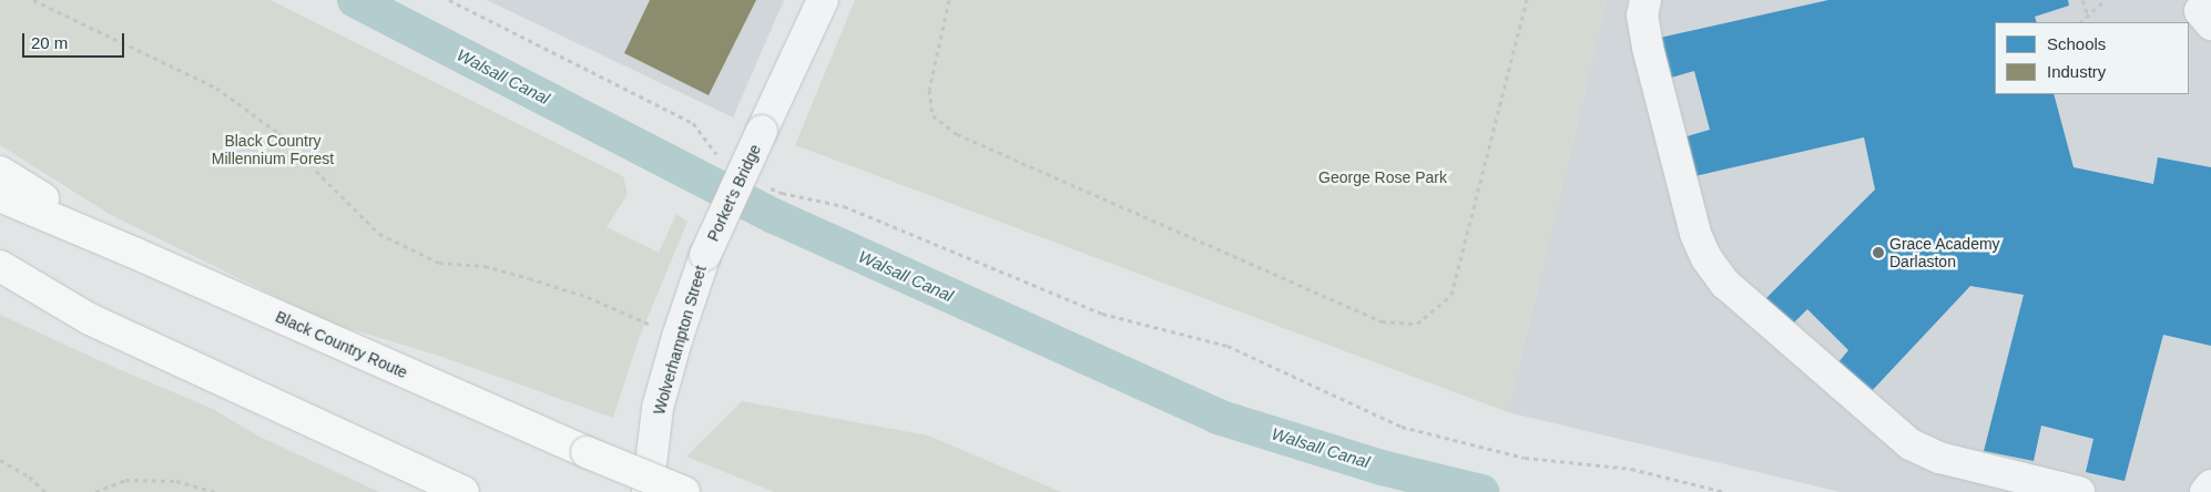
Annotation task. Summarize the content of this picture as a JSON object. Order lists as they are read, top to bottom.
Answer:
{
  "streets": {
    "highway": ["Black Country Route"],
    "street": ["Porket's Bridge", "Wolverhampton Street"]
  },
  "crossings": [
    ["Porket's Bridge", "Wolverhampton Street"]
  ],
  "water": ["Walsall Canal"],
  "parks": ["Black Country Millennium Forest", "George Rose Park"],
  "places": ["Grace Academy Darlaston"],
  "legend": ["Schools", "Industry"],
  "scale_bar": "20 m"
}
